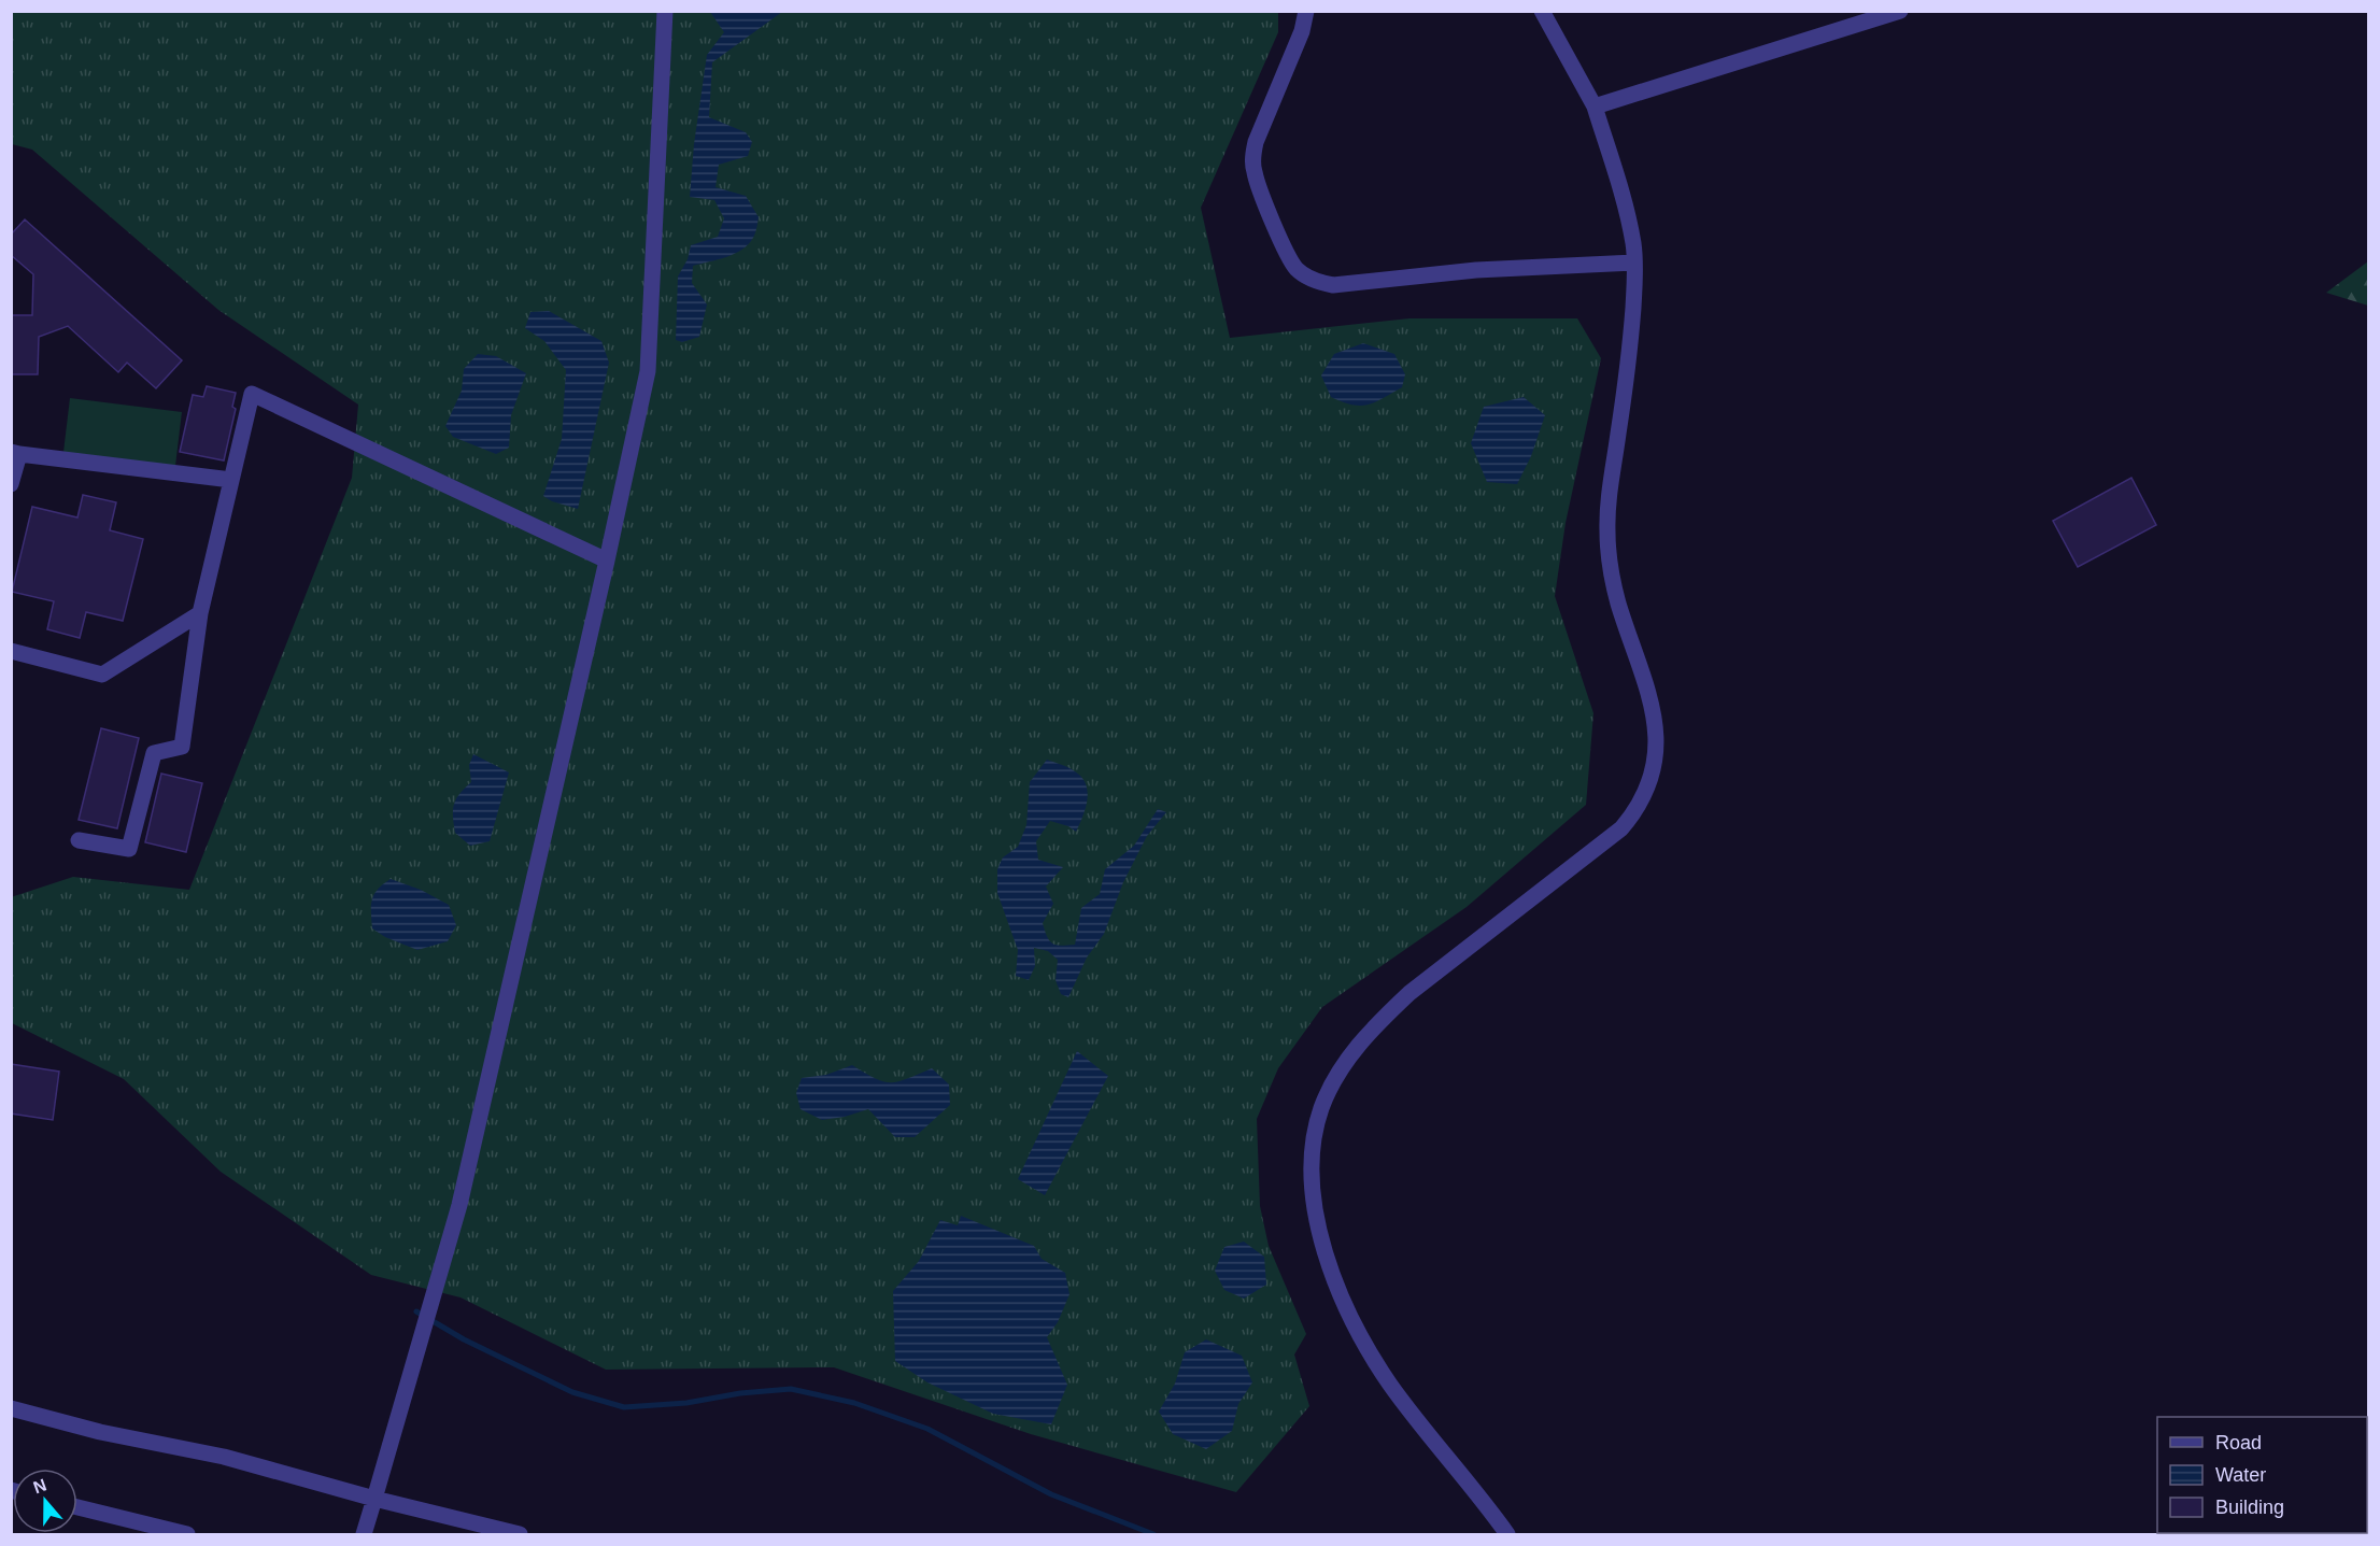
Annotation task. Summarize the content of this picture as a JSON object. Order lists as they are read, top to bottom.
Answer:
{
  "legend": ["Road", "Water", "Building"],
  "north": "top"
}
